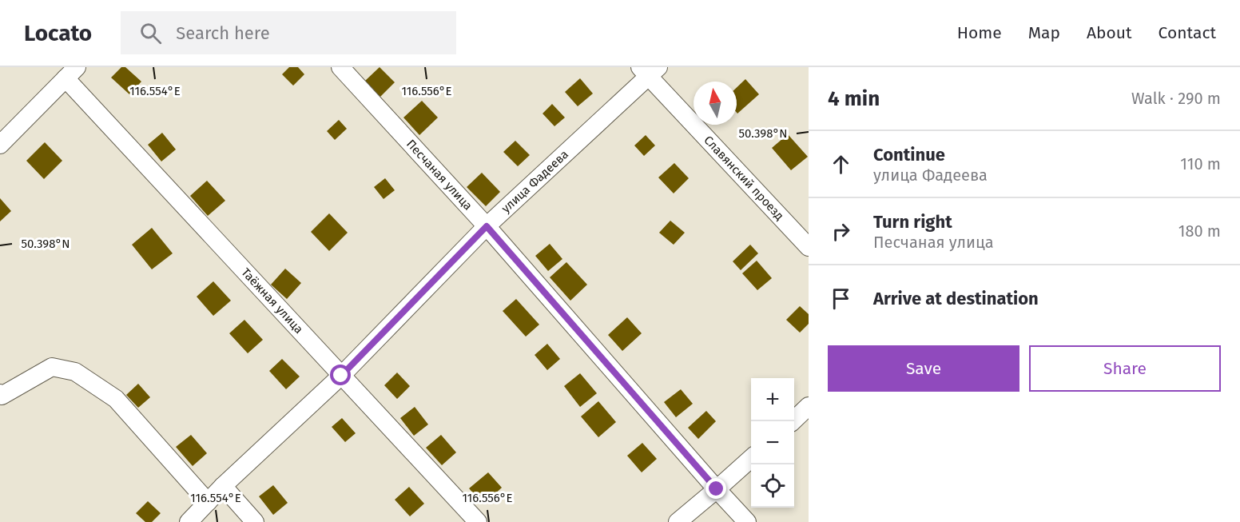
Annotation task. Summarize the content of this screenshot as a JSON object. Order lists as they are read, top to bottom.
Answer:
{
  "streets": {
    "street": [
      "Песчаная улица",
      "Славянский проезд",
      "улица Фадеева",
      "Таёжная улица"
    ]
  },
  "crossings": [
    ["Песчаная улица", "улица Фадеева"],
    ["Славянский проезд", "улица Фадеева"],
    ["улица Фадеева", "Таёжная улица"]
  ],
  "north": "top",
  "page": {
    "header": "Locato",
    "search": "Search here",
    "nav": [
      "Home",
      "Map",
      "About",
      "Contact"
    ],
    "heading": ["4 min", "Walk · 290 m"],
    "list": [
      ["Continue", "улица Фадеева", "110 m"],
      ["Turn right", "Песчаная улица", "180 m"],
      "Arrive at destination"
    ],
    "buttons": ["Save", "Share"],
    "map_buttons": ["+", "−"]
  },
  "coordinates": ["116.554°E", "116.556°E", "50.398°N"]
}
